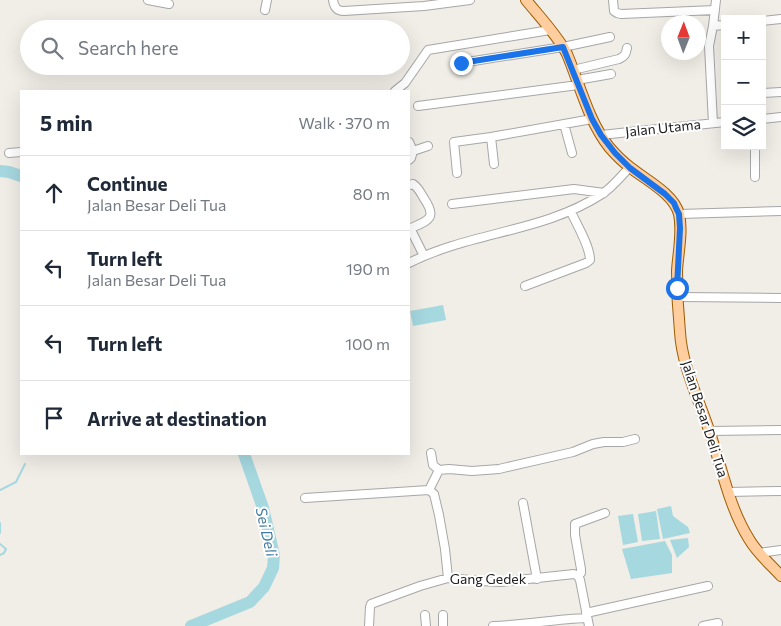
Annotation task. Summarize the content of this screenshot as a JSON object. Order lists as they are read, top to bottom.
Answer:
{
  "streets": {
    "main road": ["Jalan Besar Deli Tua"],
    "street": ["Jalan Utama", "Gang Gedek"]
  },
  "water": ["Sei Deli"],
  "north": "top",
  "page": {
    "map_buttons": ["+", "−"],
    "search": "Search here",
    "heading": ["5 min", "Walk · 370 m"],
    "list": [
      ["Continue", "Jalan Besar Deli Tua", "80 m"],
      ["Turn left", "Jalan Besar Deli Tua", "190 m"],
      ["Turn left", "100 m"],
      "Arrive at destination"
    ]
  }
}
